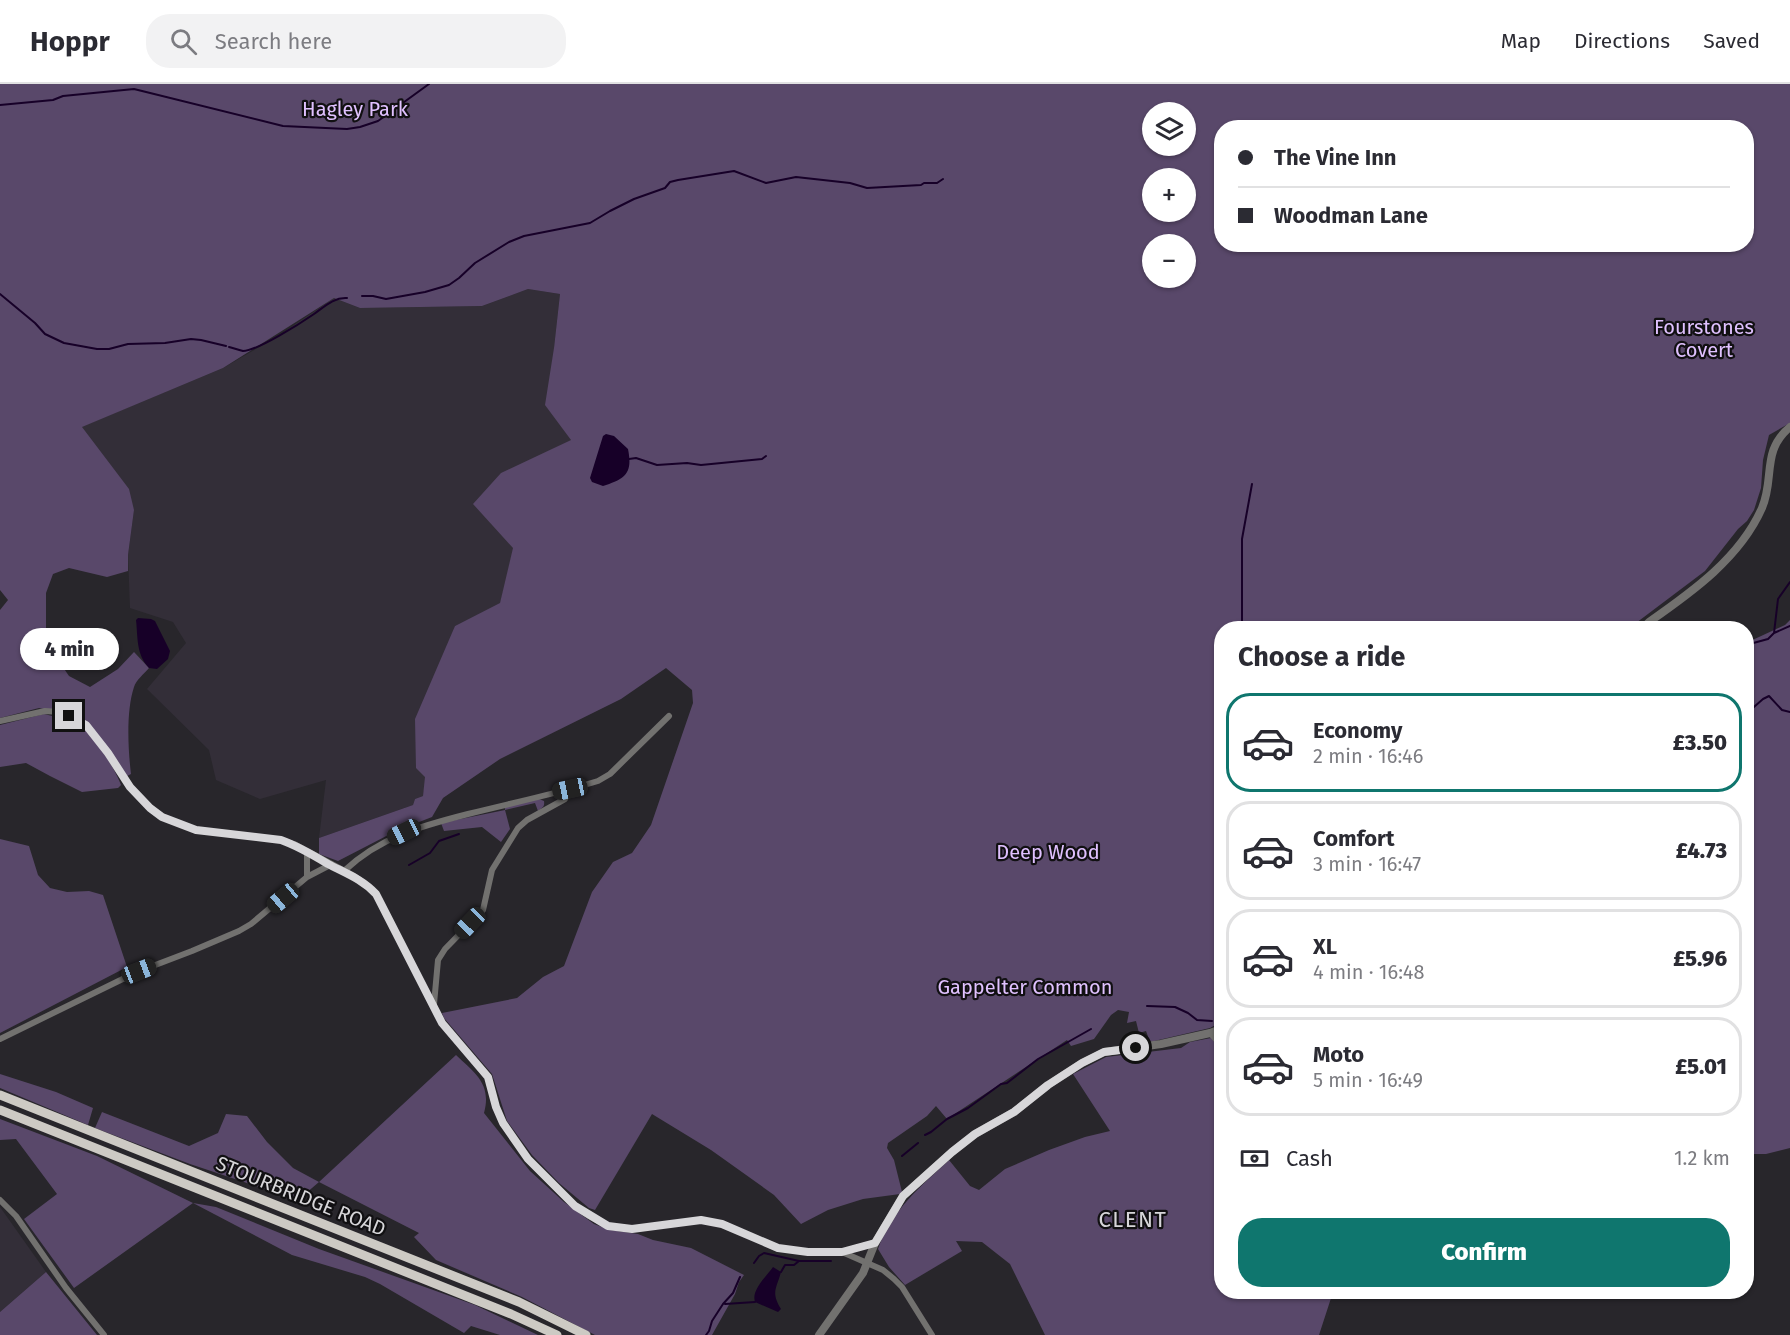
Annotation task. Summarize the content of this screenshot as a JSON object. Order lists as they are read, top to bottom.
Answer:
{
  "streets": {
    "highway": ["STOURBRIDGE ROAD"]
  },
  "districts": ["CLENT"],
  "parks": [
    "Hagley Park",
    "Fourstones Covert",
    "Deep Wood",
    "Gappelter Common"
  ],
  "page": {
    "header": "Hoppr",
    "search": "Search here",
    "nav": ["Map", "Directions", "Saved"],
    "map_buttons": ["+", "−"],
    "banner": ["The Vine Inn", "Woodman Lane"],
    "heading": "Choose a ride",
    "bubble": "4 min",
    "list": [
      {
        "name": "Economy",
        "note": "2 min · 16:46",
        "value": "£3.50"
      },
      {
        "name": "Comfort",
        "note": "3 min · 16:47",
        "value": "£4.73"
      },
      {
        "name": "XL",
        "note": "4 min · 16:48",
        "value": "£5.96"
      },
      {
        "name": "Moto",
        "note": "5 min · 16:49",
        "value": "£5.01"
      }
    ],
    "pay": ["Cash", "1.2 km"],
    "buttons": "Confirm"
  }
}
